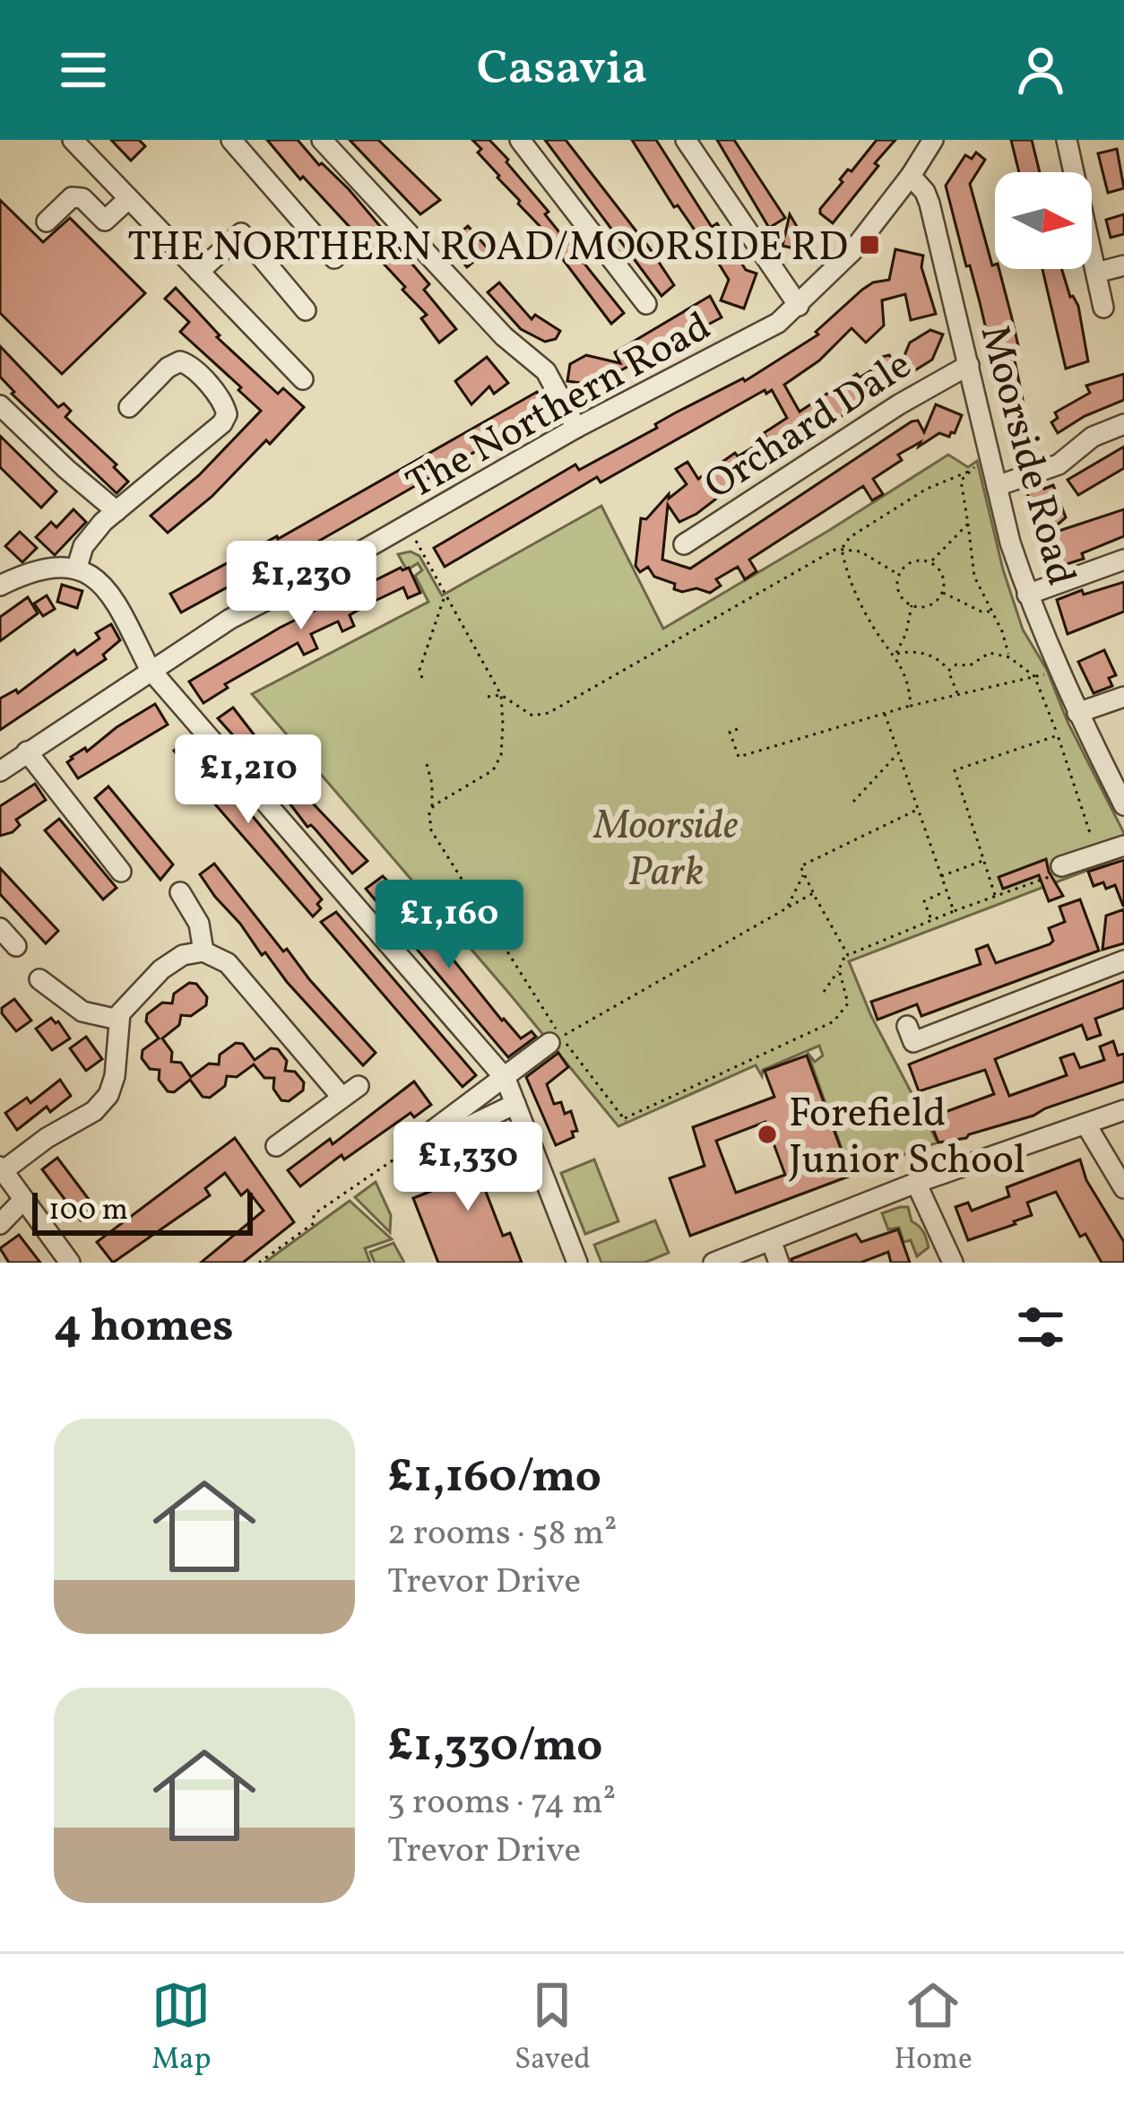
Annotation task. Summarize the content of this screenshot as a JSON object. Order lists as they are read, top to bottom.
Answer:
{
  "streets": {
    "street": ["The Northern Road", "Orchard Dale", "Moorside Road"]
  },
  "crossings": [
    ["The Northern Road", "Moorside Road"],
    ["Orchard Dale", "Moorside Road"]
  ],
  "parks": ["Moorside Park"],
  "places": {
    "transit": ["THE NORTHERN ROAD/MOORSIDE RD"],
    "other": ["Forefield Junior School"]
  },
  "scale_bar": "100 m",
  "north": "right",
  "page": {
    "header": "Casavia",
    "price": [
      "£1,230",
      "£1,210",
      "£1,160",
      "£1,330"
    ],
    "scale": "100 m",
    "heading": "4 homes",
    "list": [
      {
        "name": "£1,160/mo",
        "note": "2 rooms · 58 m² · Trevor Drive"
      },
      {
        "name": "£1,330/mo",
        "note": "3 rooms · 74 m² · Trevor Drive"
      }
    ],
    "tabs": ["Map", "Saved", "Home"]
  }
}
